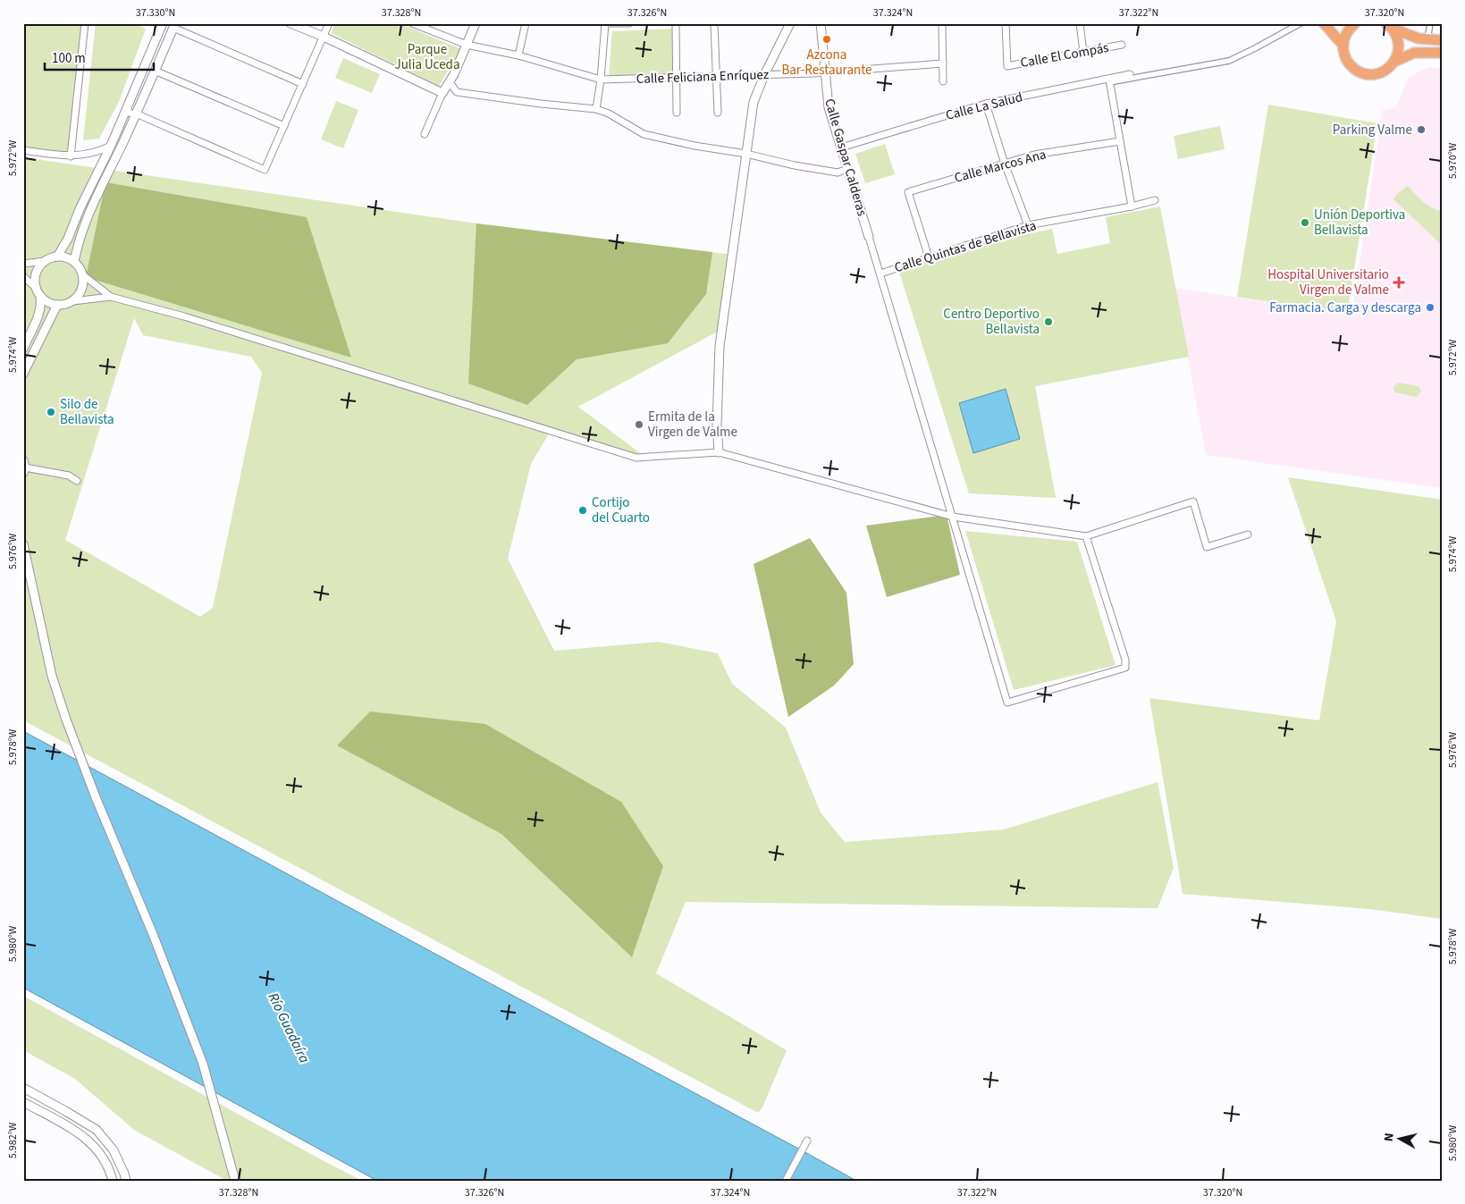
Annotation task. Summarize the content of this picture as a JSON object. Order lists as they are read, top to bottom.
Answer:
{
  "streets": {
    "street": [
      "Calle El Compás",
      "Calle Feliciana Enríquez",
      "Calle La Salud",
      "Calle Gaspar Calderas",
      "Calle Marcos Ana",
      "Calle Quintas de Bellavista"
    ]
  },
  "crossings": [
    ["Calle Feliciana Enríquez", "Calle Gaspar Calderas"],
    ["Calle La Salud", "Calle Gaspar Calderas"],
    ["Calle Marcos Ana", "Calle Quintas de Bellavista"]
  ],
  "water": ["Río Guadaíra"],
  "parks": ["Parque Julia Uceda"],
  "places": {
    "other": [
      "Azcona Bar-Restaurante",
      "Parking Valme",
      "Unión Deportiva Bellavista",
      "Farmacia. Carga y descarga",
      "Centro Deportivo Bellavista",
      "Silo de Bellavista",
      "Ermita de la Virgen de Valme",
      "Cortijo del Cuarto"
    ],
    "health": ["Hospital Universitario Virgen de Valme"]
  },
  "scale_bar": "100 m",
  "north": "left",
  "coordinates": [
    "37.330°N",
    "37.328°N",
    "37.326°N",
    "37.324°N",
    "37.322°N",
    "37.320°N",
    "5.972°W",
    "5.970°W",
    "5.974°W",
    "5.976°W",
    "5.978°W",
    "5.980°W",
    "5.982°W"
  ]
}
